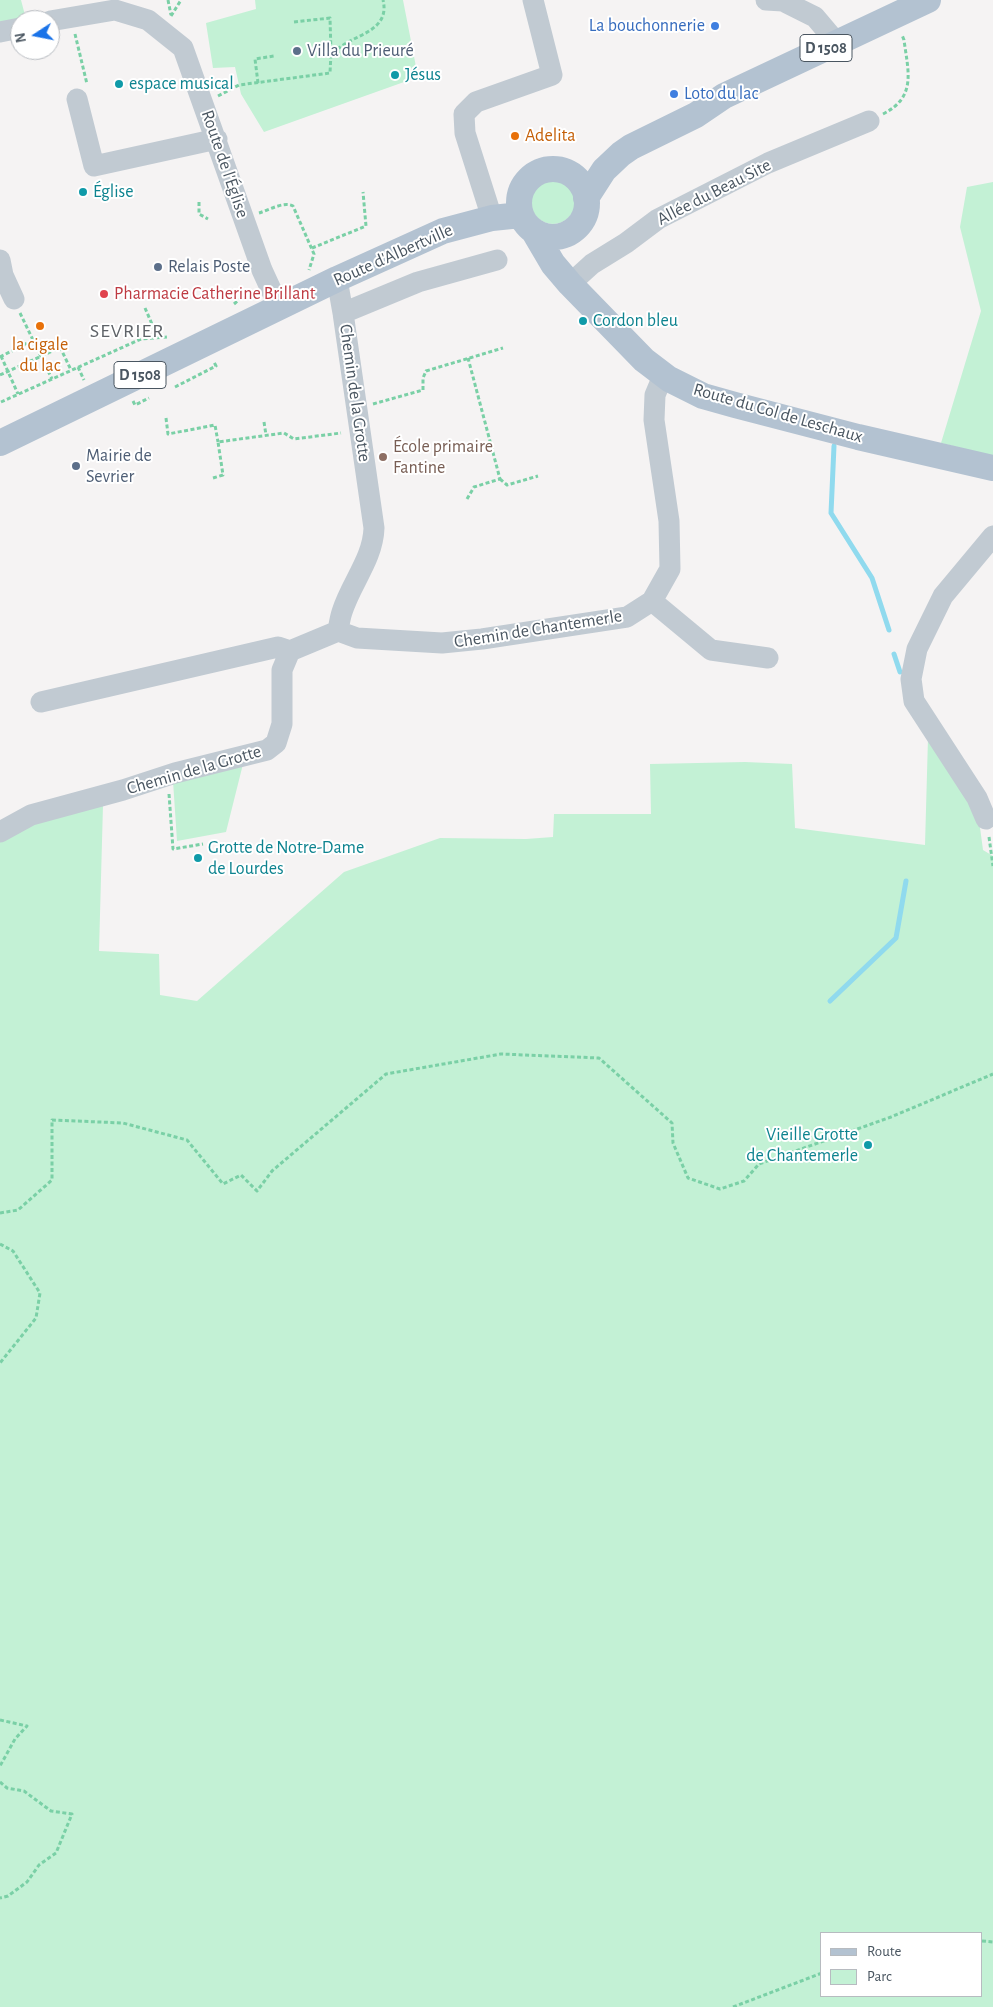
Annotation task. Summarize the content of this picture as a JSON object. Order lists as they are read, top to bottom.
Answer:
{
  "streets": {
    "main road": ["D 1508", "Route d'Albertville", "Route du Col de Leschaux"],
    "street": [
      "Route de l'Église",
      "Allée du Beau Site",
      "Chemin de la Grotte",
      "Chemin de Chantemerle"
    ]
  },
  "crossings": [
    ["D 1508", "Route d'Albertville"],
    ["D 1508", "Route du Col de Leschaux"],
    ["Route de l'Église", "Route d'Albertville"],
    ["Allée du Beau Site", "Route du Col de Leschaux"],
    ["Route d'Albertville", "Chemin de la Grotte"],
    ["Route d'Albertville", "Route du Col de Leschaux"],
    ["Chemin de la Grotte", "Chemin de Chantemerle"],
    ["Route du Col de Leschaux", "Chemin de Chantemerle"]
  ],
  "districts": ["SEVRIER"],
  "places": [
    "La bouchonnerie",
    "Villa du Prieuré",
    "Jésus",
    "espace musical",
    "Loto du lac",
    "Adelita",
    "Église",
    "Relais Poste",
    "Pharmacie Catherine Brillant",
    "Cordon bleu",
    "la cigale du lac",
    "École primaire Fantine",
    "Mairie de Sevrier",
    "Grotte de Notre-Dame de Lourdes",
    "Vieille Grotte de Chantemerle"
  ],
  "legend": ["Route", "Parc"],
  "north": "left"
}
